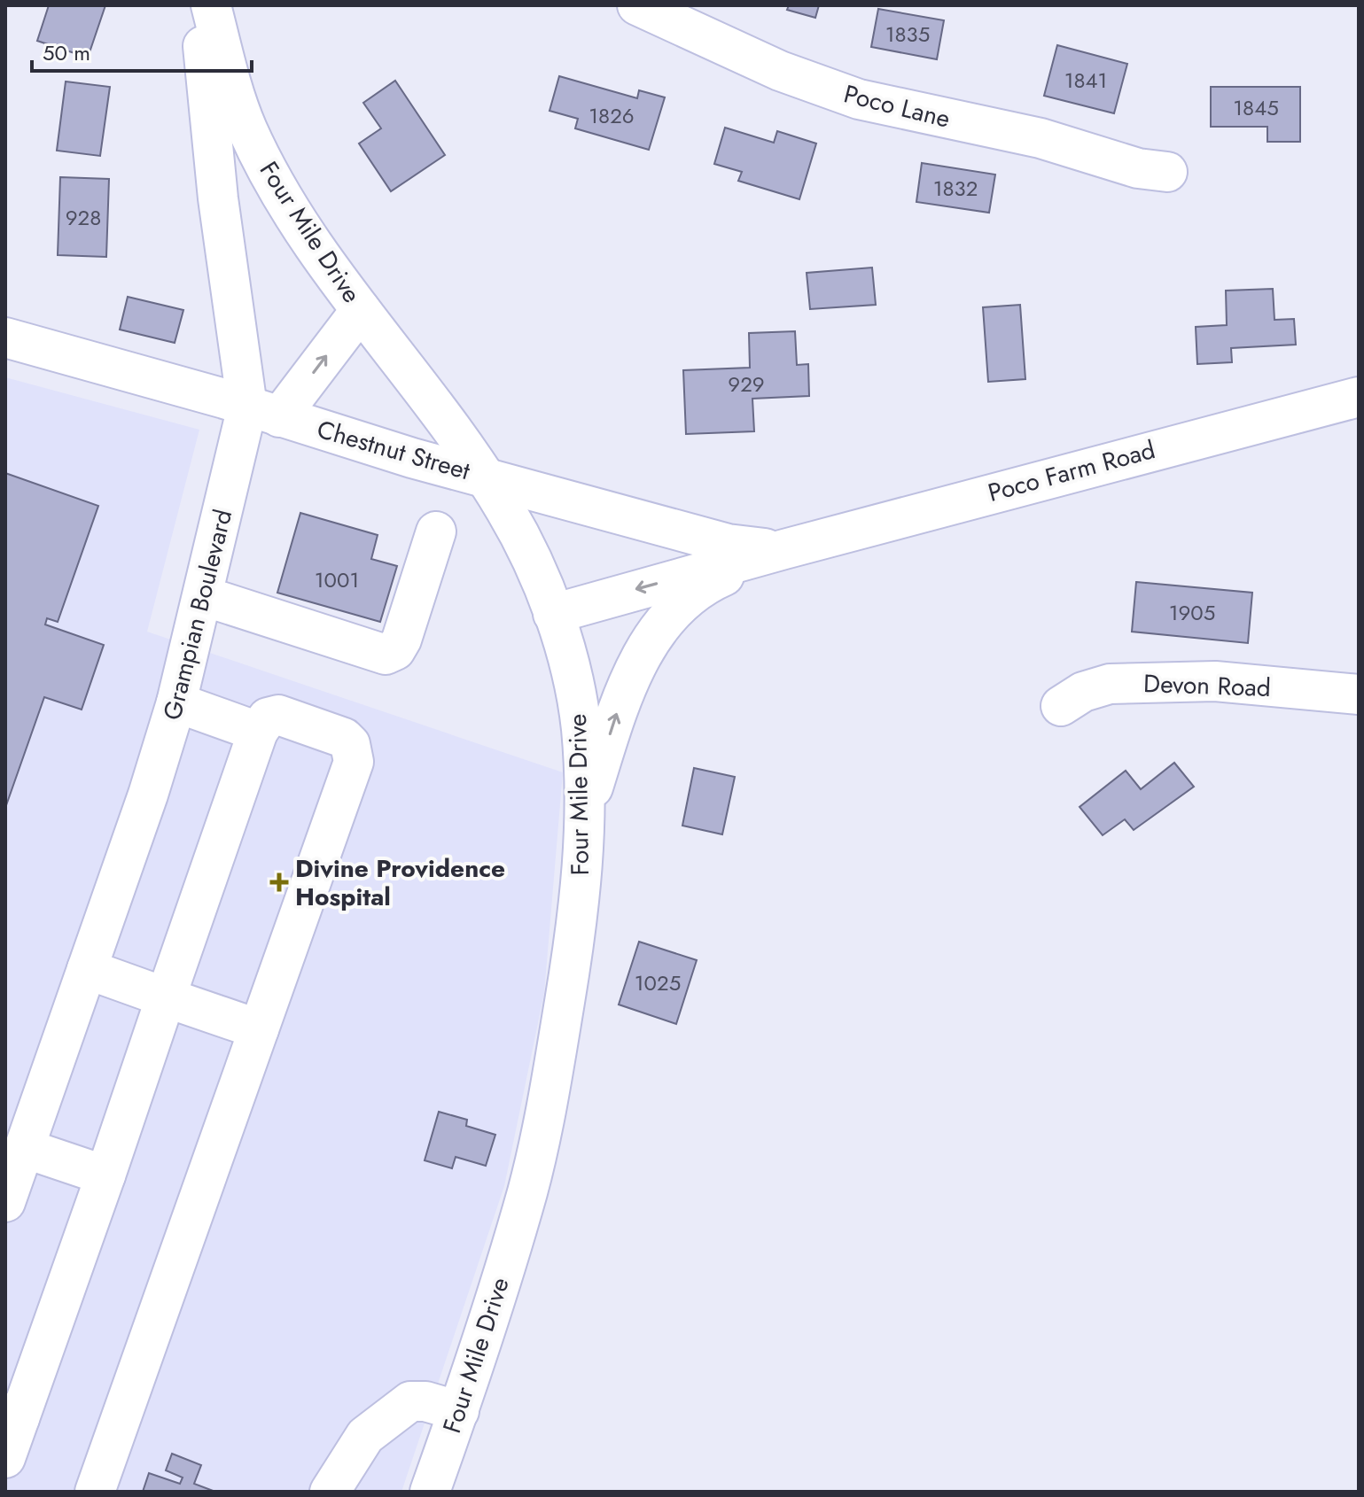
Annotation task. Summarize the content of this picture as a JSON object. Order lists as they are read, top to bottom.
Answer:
{
  "streets": {
    "street": [
      "Poco Lane",
      "Four Mile Drive",
      "Chestnut Street",
      "Poco Farm Road",
      "Grampian Boulevard",
      "Devon Road"
    ]
  },
  "crossings": [
    ["Four Mile Drive", "Chestnut Street"],
    ["Chestnut Street", "Poco Farm Road"],
    ["Chestnut Street", "Grampian Boulevard"]
  ],
  "places": {
    "health": ["Divine Providence Hospital"]
  },
  "house_numbers": [
    "1835",
    "1841",
    "1845",
    "1826",
    "1832",
    "928",
    "929",
    "1001",
    "1905",
    "1025"
  ],
  "scale_bar": "50 m"
}
